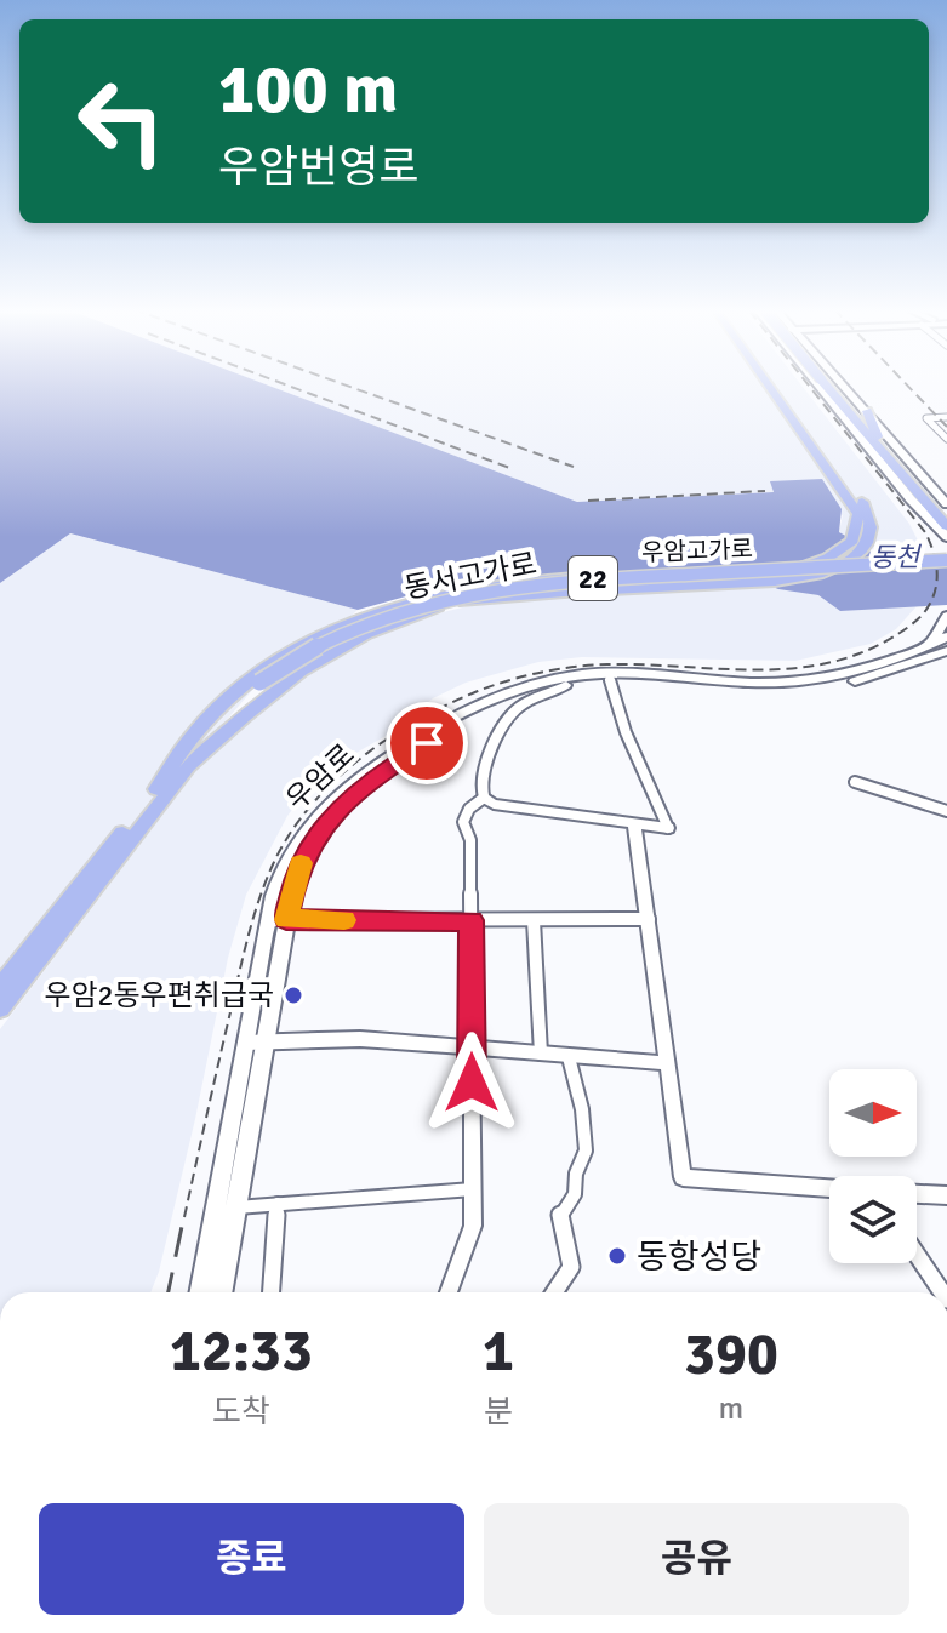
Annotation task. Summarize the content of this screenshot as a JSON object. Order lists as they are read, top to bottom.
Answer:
{
  "streets": {
    "highway": ["우암고가로", "동서고가로", "22"],
    "main road": ["우암로"]
  },
  "crossings": [
    ["우암고가로", "동서고가로"]
  ],
  "water": ["동천"],
  "places": ["우암2동우편취급국", "동항성당"],
  "north": "right",
  "page": {
    "turn": ["100 m", "우암번영로"],
    "eta": [
      "12:33",
      "도착",
      "1",
      "분",
      "390",
      "m"
    ],
    "buttons": ["종료", "공유"]
  }
}
